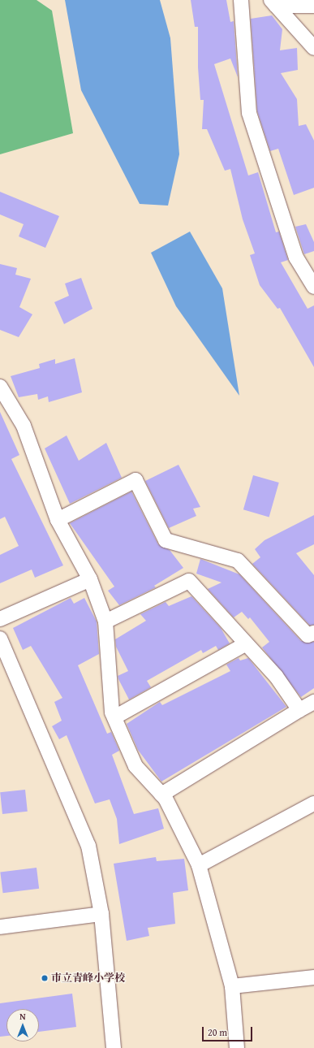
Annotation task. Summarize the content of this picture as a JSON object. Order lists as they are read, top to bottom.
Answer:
{
  "places": ["市立青峰小学校"],
  "scale_bar": "20 m",
  "north": "top"
}
